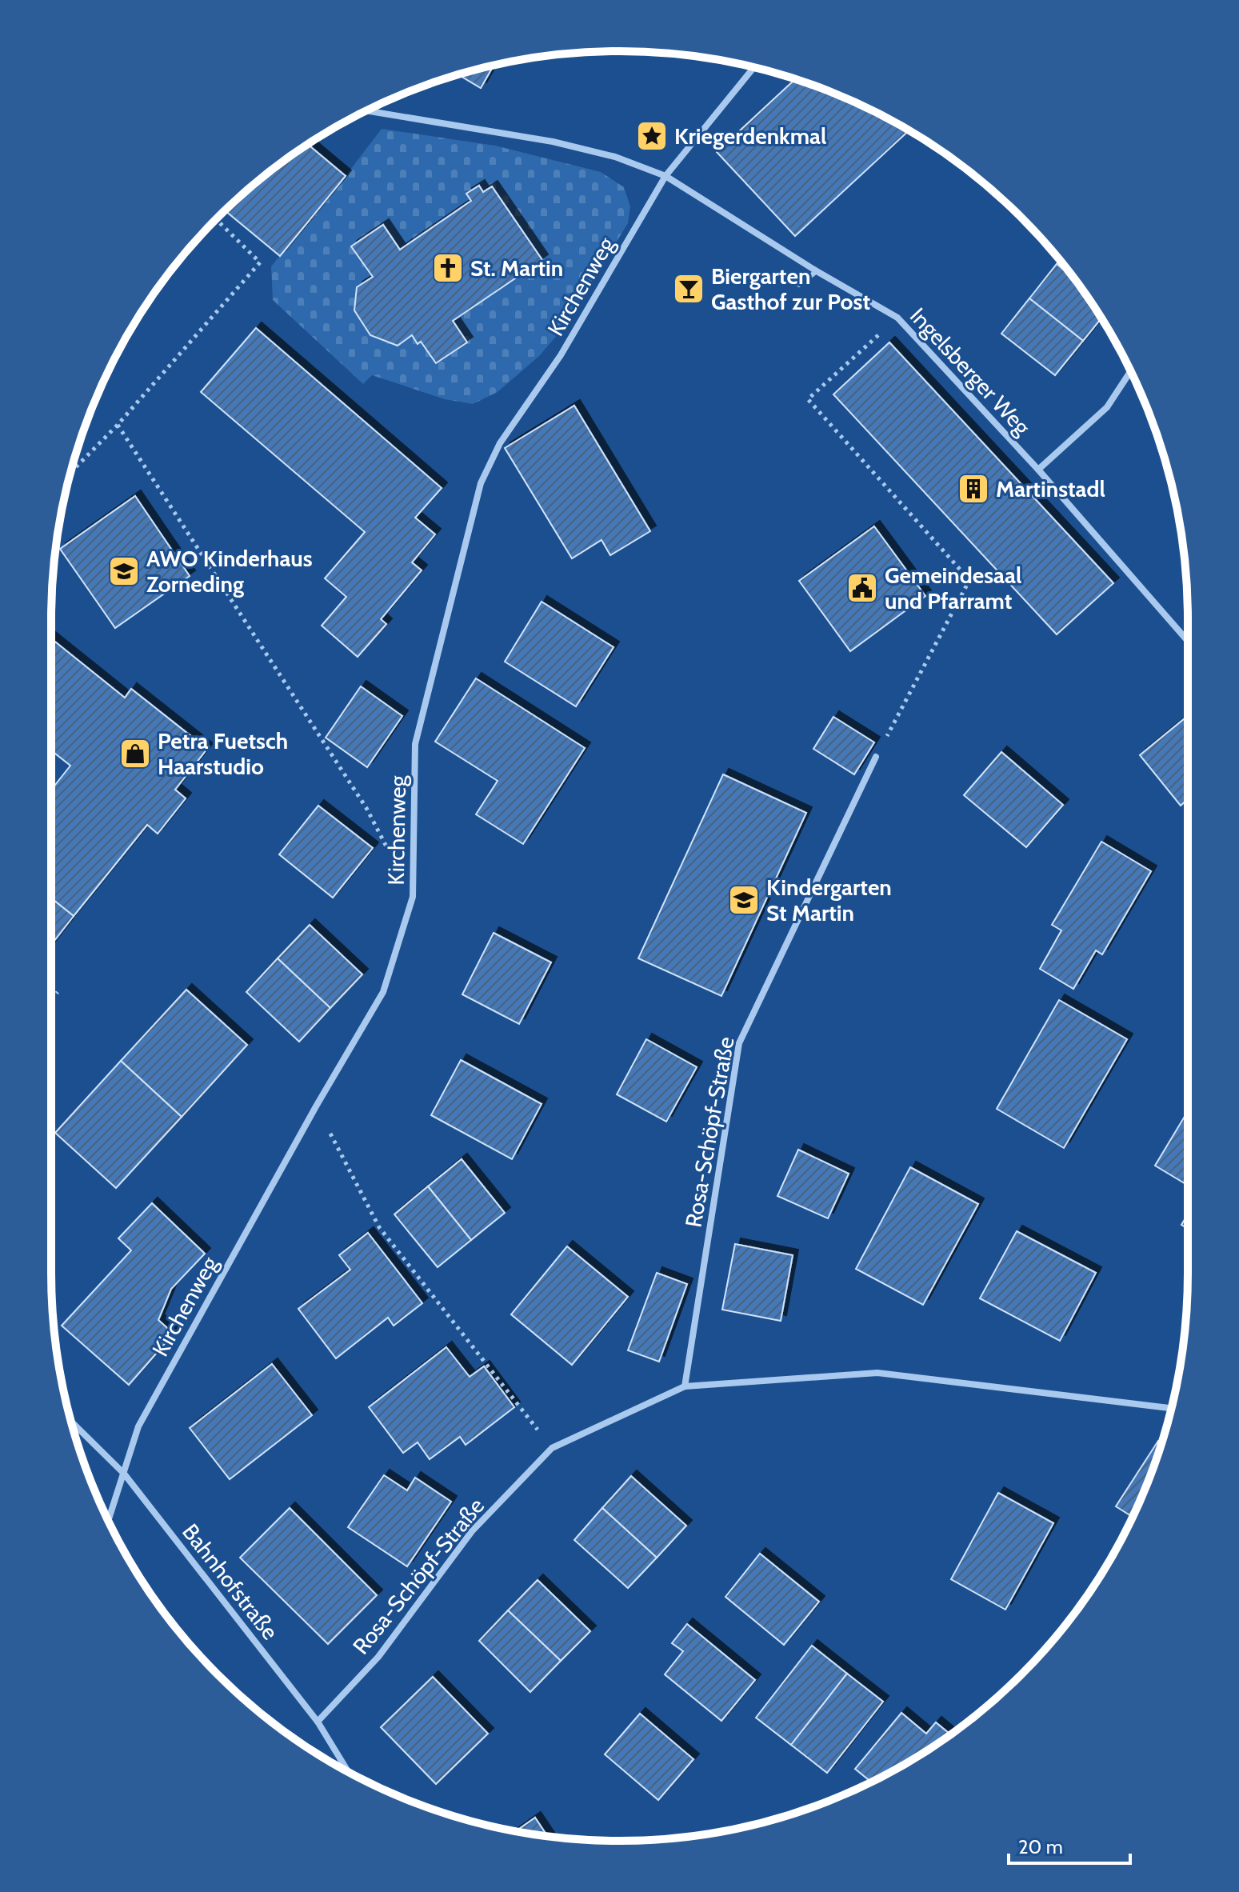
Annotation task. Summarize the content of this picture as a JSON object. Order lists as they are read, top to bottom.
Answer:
{
  "streets": {
    "street": [
      "Kirchenweg",
      "Ingelsberger Weg",
      "Rosa-Schöpf-Straße",
      "Bahnhofstraße"
    ]
  },
  "crossings": [
    ["Kirchenweg", "Ingelsberger Weg"],
    ["Kirchenweg", "Bahnhofstraße"],
    ["Rosa-Schöpf-Straße", "Bahnhofstraße"]
  ],
  "places": {
    "place": ["Kriegerdenkmal"],
    "church": ["St. Martin"],
    "bar": ["Biergarten Gasthof zur Post"],
    "building": ["Martinstadl"],
    "school or university": ["AWO Kinderhaus Zorneding", "Kindergarten St Martin"],
    "public building": ["Gemeindesaal und Pfarramt"],
    "shop": ["Petra Fuetsch Haarstudio"]
  },
  "scale_bar": "20 m"
}
